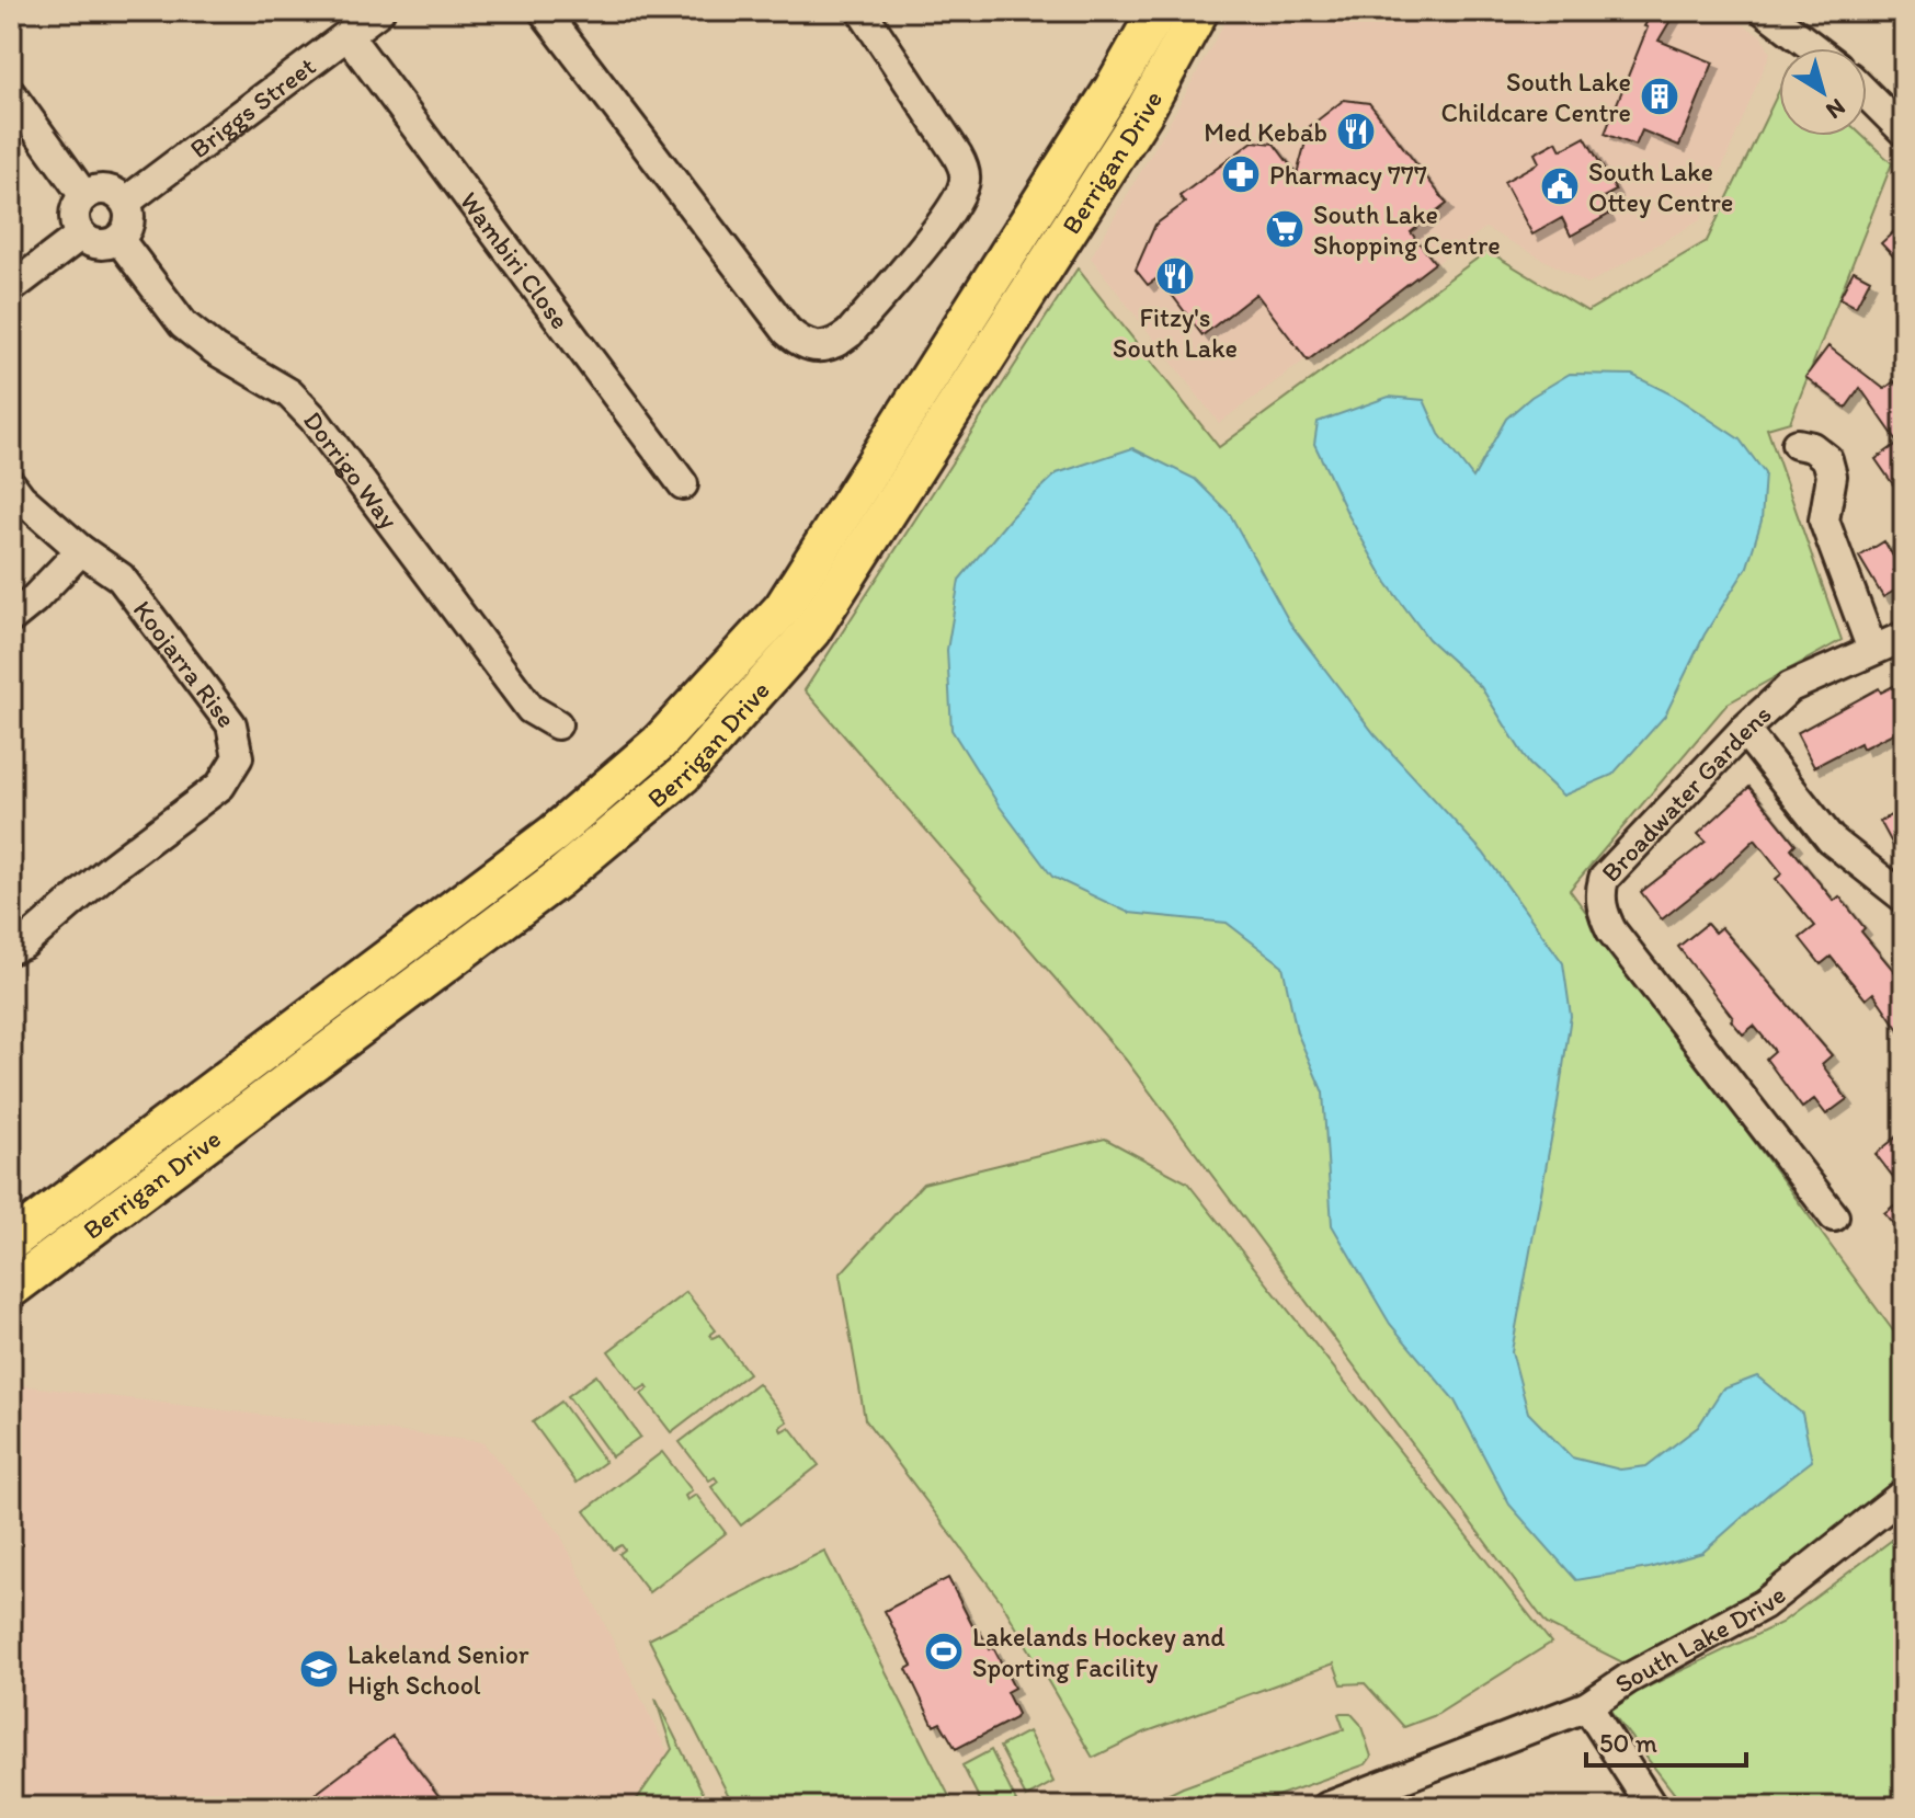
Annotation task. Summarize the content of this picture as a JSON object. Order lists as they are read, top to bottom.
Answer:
{
  "streets": {
    "main road": ["Berrigan Drive"],
    "street": [
      "Briggs Street",
      "Wambiri Close",
      "Dorrigo Way",
      "Koojarra Rise",
      "Broadwater Gardens",
      "South Lake Drive"
    ]
  },
  "crossings": [
    ["Briggs Street", "Wambiri Close"],
    ["Briggs Street", "Dorrigo Way"]
  ],
  "places": {
    "building": ["South Lake Childcare Centre"],
    "restaurant": ["Med Kebab", "Fitzy's South Lake"],
    "pharmacy": ["Pharmacy 777"],
    "public building": ["South Lake Ottey Centre"],
    "supermarket": ["South Lake Shopping Centre"],
    "sports": ["Lakelands Hockey and Sporting Facility"],
    "school or university": ["Lakeland Senior High School"]
  },
  "scale_bar": "50 m",
  "north": "bottom right"
}
